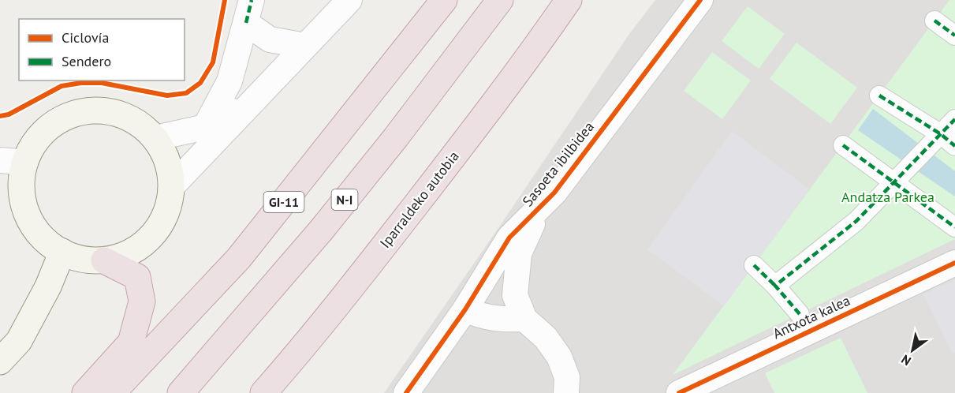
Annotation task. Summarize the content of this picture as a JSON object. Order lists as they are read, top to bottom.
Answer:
{
  "streets": {
    "highway": ["N-I", "Iparraldeko autobia", "GI-11"],
    "street": ["Sasoeta ibilbidea", "Antxota kalea"]
  },
  "parks": ["Andatza Parkea"],
  "legend": ["Ciclovía", "Sendero"],
  "north": "bottom left"
}
